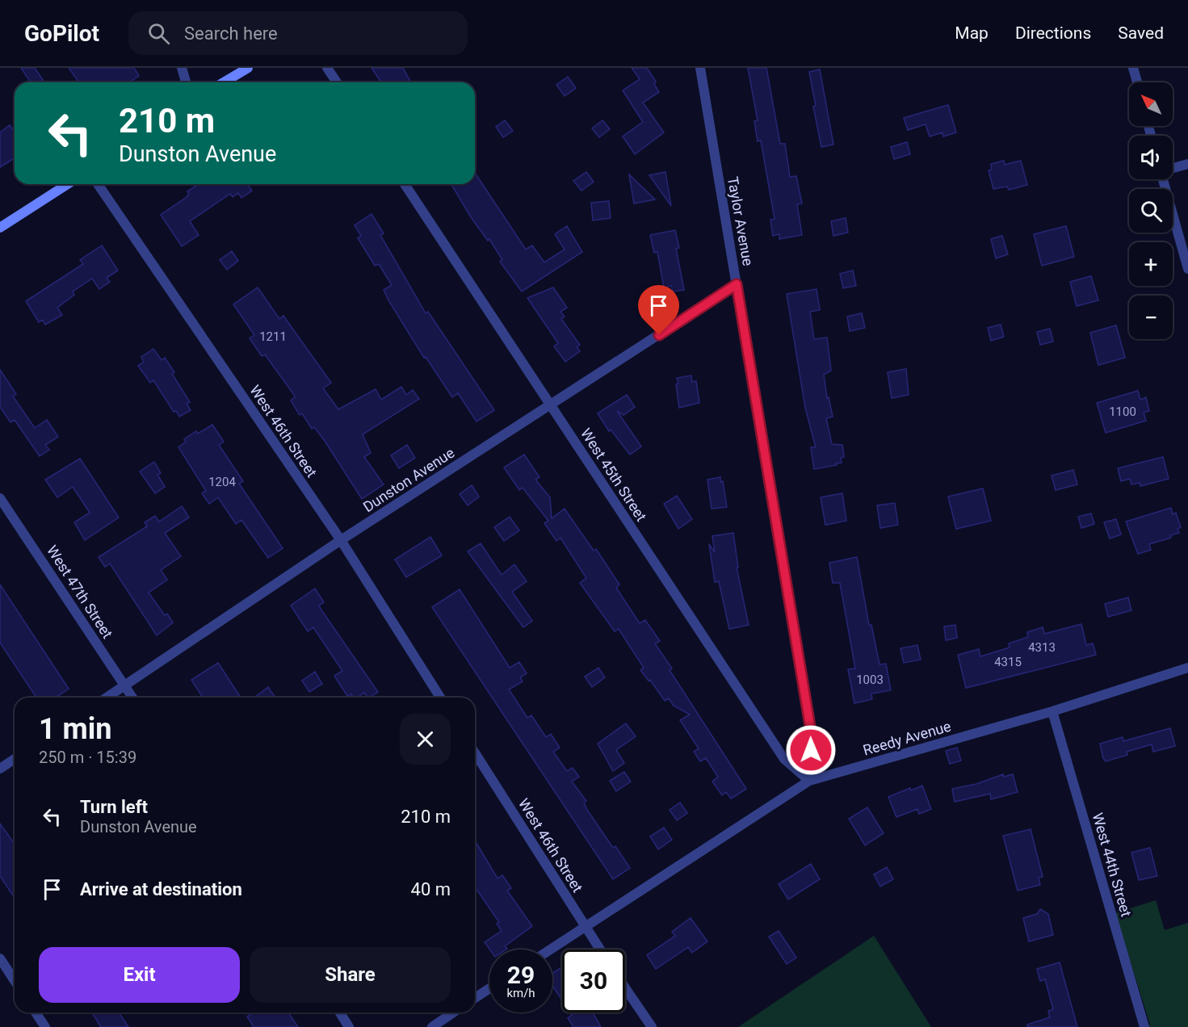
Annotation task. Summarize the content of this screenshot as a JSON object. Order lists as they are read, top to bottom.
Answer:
{
  "streets": {
    "street": [
      "Taylor Avenue",
      "West 46th Street",
      "West 45th Street",
      "Dunston Avenue",
      "West 47th Street",
      "Reedy Avenue",
      "West 44th Street"
    ]
  },
  "crossings": [
    ["Taylor Avenue", "West 45th Street"],
    ["Taylor Avenue", "Dunston Avenue"],
    ["Taylor Avenue", "Reedy Avenue"],
    ["West 46th Street", "Dunston Avenue"],
    ["West 46th Street", "Reedy Avenue"],
    ["West 45th Street", "Dunston Avenue"],
    ["West 45th Street", "Reedy Avenue"],
    ["Dunston Avenue", "West 47th Street"],
    ["Reedy Avenue", "West 44th Street"]
  ],
  "house_numbers": [
    "1211",
    "1100",
    "1204",
    "4313",
    "4315",
    "1003"
  ],
  "north": "top left",
  "page": {
    "header": "GoPilot",
    "search": "Search here",
    "nav": ["Map", "Directions", "Saved"],
    "map_buttons": ["+", "−"],
    "turn": ["210 m", "Dunston Avenue"],
    "heading": ["1 min", "250 m · 15:39"],
    "list": [
      {
        "name": "Turn left",
        "note": "Dunston Avenue",
        "value": "210 m"
      },
      {
        "name": "Arrive at destination",
        "value": "40 m"
      }
    ],
    "buttons": ["Exit", "Share"],
    "speed": "29 km/h",
    "limit": "30"
  }
}
